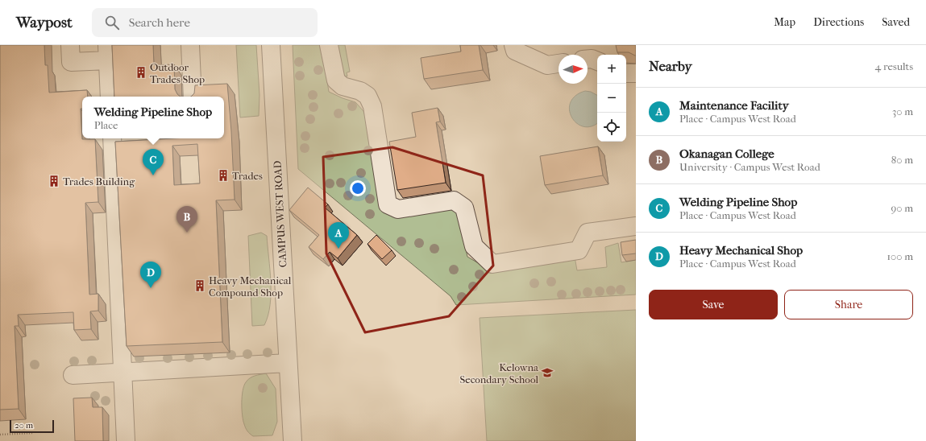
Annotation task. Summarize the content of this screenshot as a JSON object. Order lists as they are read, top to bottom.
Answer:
{
  "streets": {
    "street": ["CAMPUS WEST ROAD"]
  },
  "places": {
    "building": [
      "Outdoor Trades Shop",
      "Trades",
      "Trades Building",
      "Heavy Mechanical Compound Shop"
    ],
    "school or university": ["Kelowna Secondary School"]
  },
  "scale_bar": "20 m",
  "north": "right",
  "page": {
    "header": "Waypost",
    "search": "Search here",
    "nav": ["Map", "Directions", "Saved"],
    "heading": ["Nearby", "4 results"],
    "map_buttons": ["+", "−"],
    "list": [
      {
        "mark": "A",
        "name": "Maintenance Facility",
        "note": "Place · Campus West Road",
        "value": "30 m"
      },
      {
        "mark": "B",
        "name": "Okanagan College",
        "note": "University · Campus West Road",
        "value": "80 m"
      },
      {
        "mark": "C",
        "name": "Welding Pipeline Shop",
        "note": "Place · Campus West Road",
        "value": "90 m"
      },
      {
        "mark": "D",
        "name": "Heavy Mechanical Shop",
        "note": "Place · Campus West Road",
        "value": "100 m"
      }
    ],
    "popup": ["Welding Pipeline Shop", "Place"],
    "pins": [
      "C",
      "B",
      "A",
      "D"
    ],
    "buttons": ["Save", "Share"],
    "scale": "20 m"
  }
}
